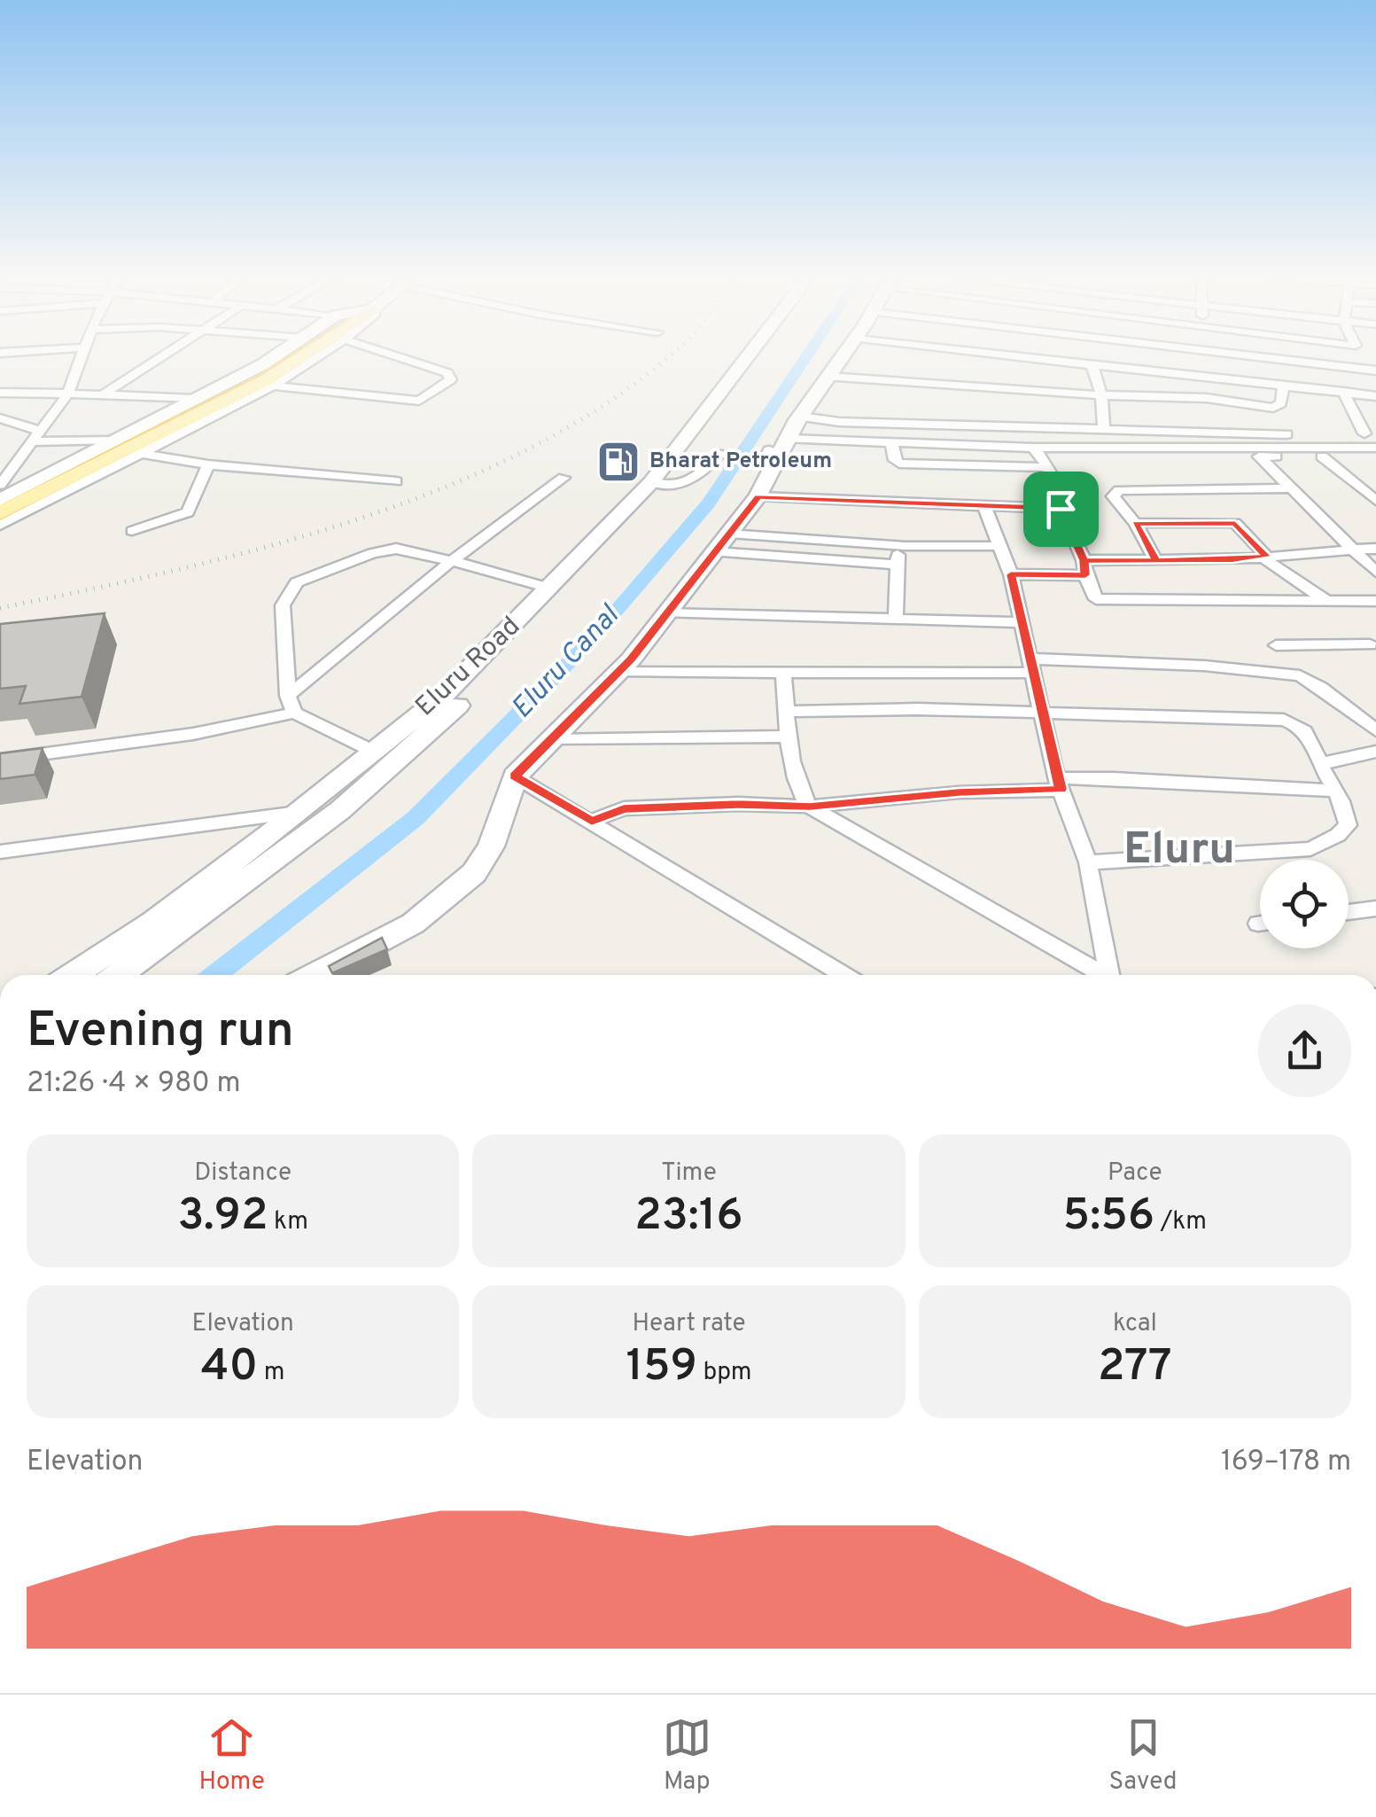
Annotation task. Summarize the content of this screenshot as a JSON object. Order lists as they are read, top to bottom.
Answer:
{
  "streets": {
    "main road": ["Eluru Road"]
  },
  "districts": ["Eluru"],
  "water": ["Eluru Canal"],
  "places": {
    "fuel station": ["Bharat Petroleum"]
  },
  "page": {
    "heading": ["Evening run", "21:26 · 4 × 980 m"],
    "stats": [
      ["Distance", "3.92 km"],
      ["Time", "23:16"],
      ["Pace", "5:56 /km"],
      ["Elevation", "40 m"],
      ["Heart rate", "159 bpm"],
      ["kcal", "277"]
    ],
    "chart": ["Elevation", "169–178 m"],
    "tabs": ["Home", "Map", "Saved"]
  }
}
